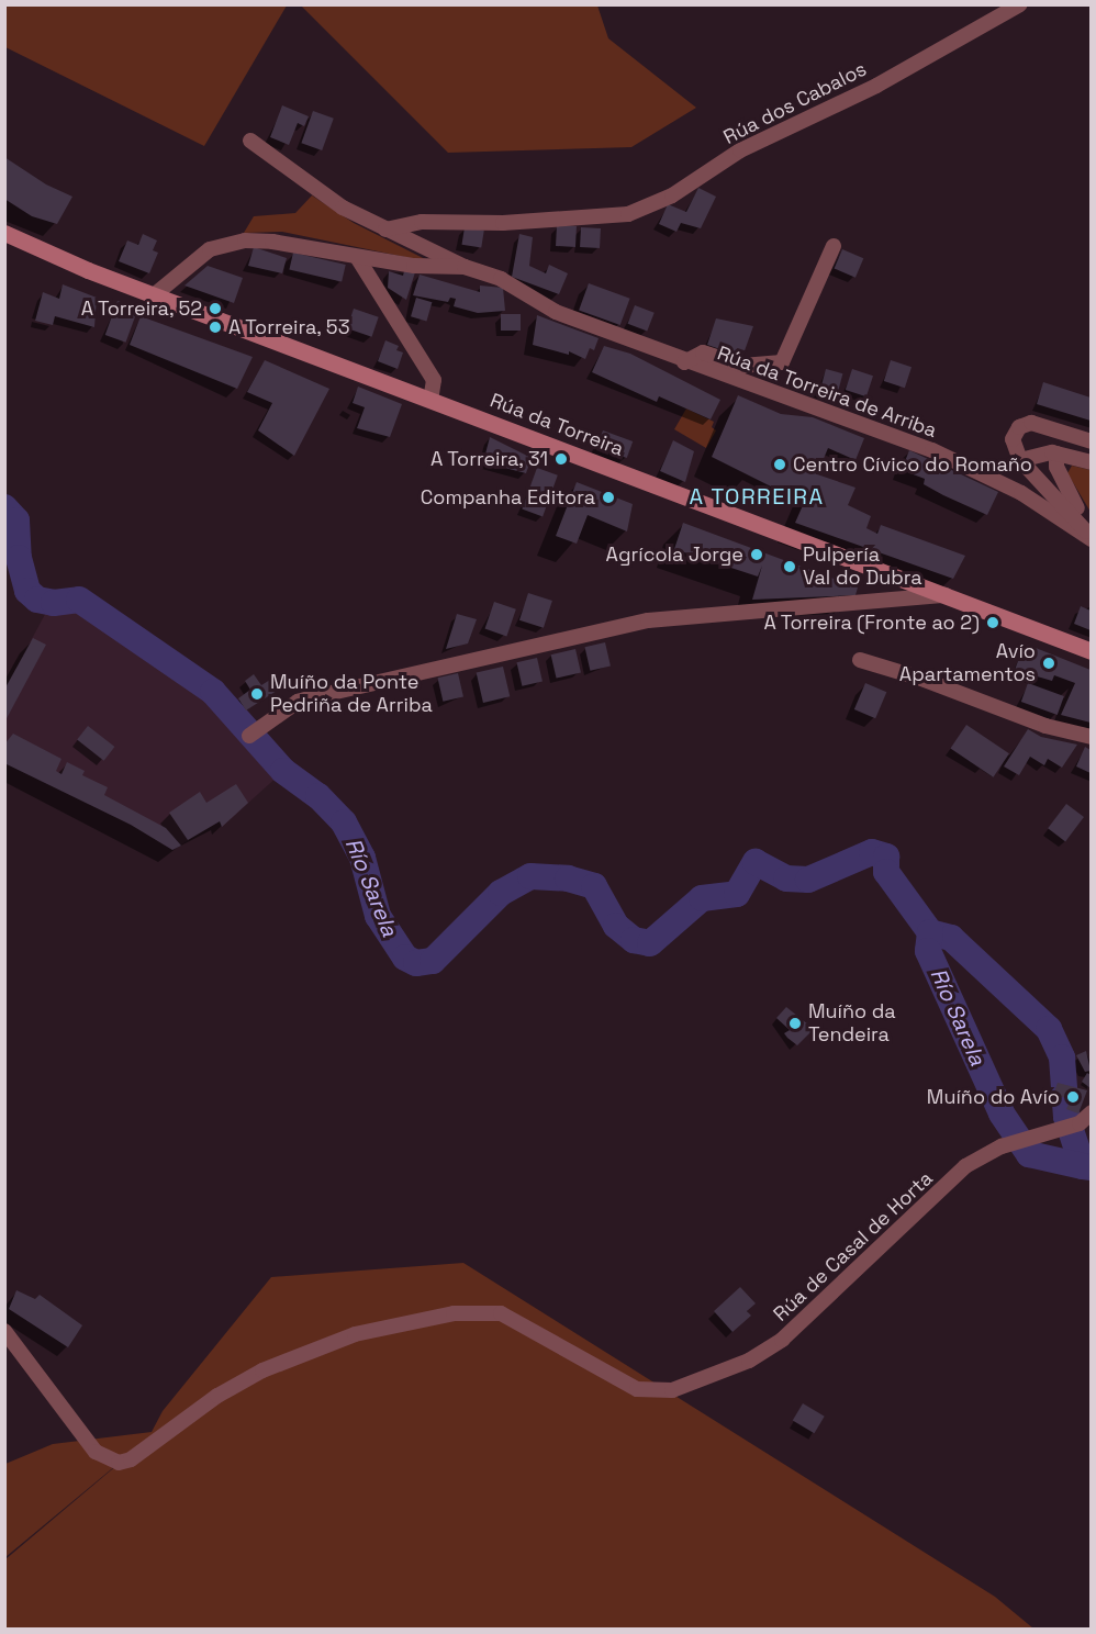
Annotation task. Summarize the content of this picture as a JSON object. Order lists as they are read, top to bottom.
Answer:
{
  "streets": {
    "main road": ["Rúa da Torreira"],
    "street": ["Rúa dos Cabalos", "Rúa da Torreira de Arriba", "Rúa de Casal de Horta"]
  },
  "crossings": [
    ["Rúa da Torreira de Arriba", "Rúa da Torreira"]
  ],
  "districts": ["A TORREIRA"],
  "water": ["Río Sarela"],
  "places": [
    "A Torreira, 52",
    "A Torreira, 53",
    "A Torreira, 31",
    "Centro Cívico do Romaño",
    "Companha Editora",
    "Agrícola Jorge",
    "Pulpería Val do Dubra",
    "A Torreira (Fronte ao 2)",
    "Avío Apartamentos",
    "Muíño da Ponte Pedriña de Arriba",
    "Muíño da Tendeira",
    "Muíño do Avío"
  ]
}
